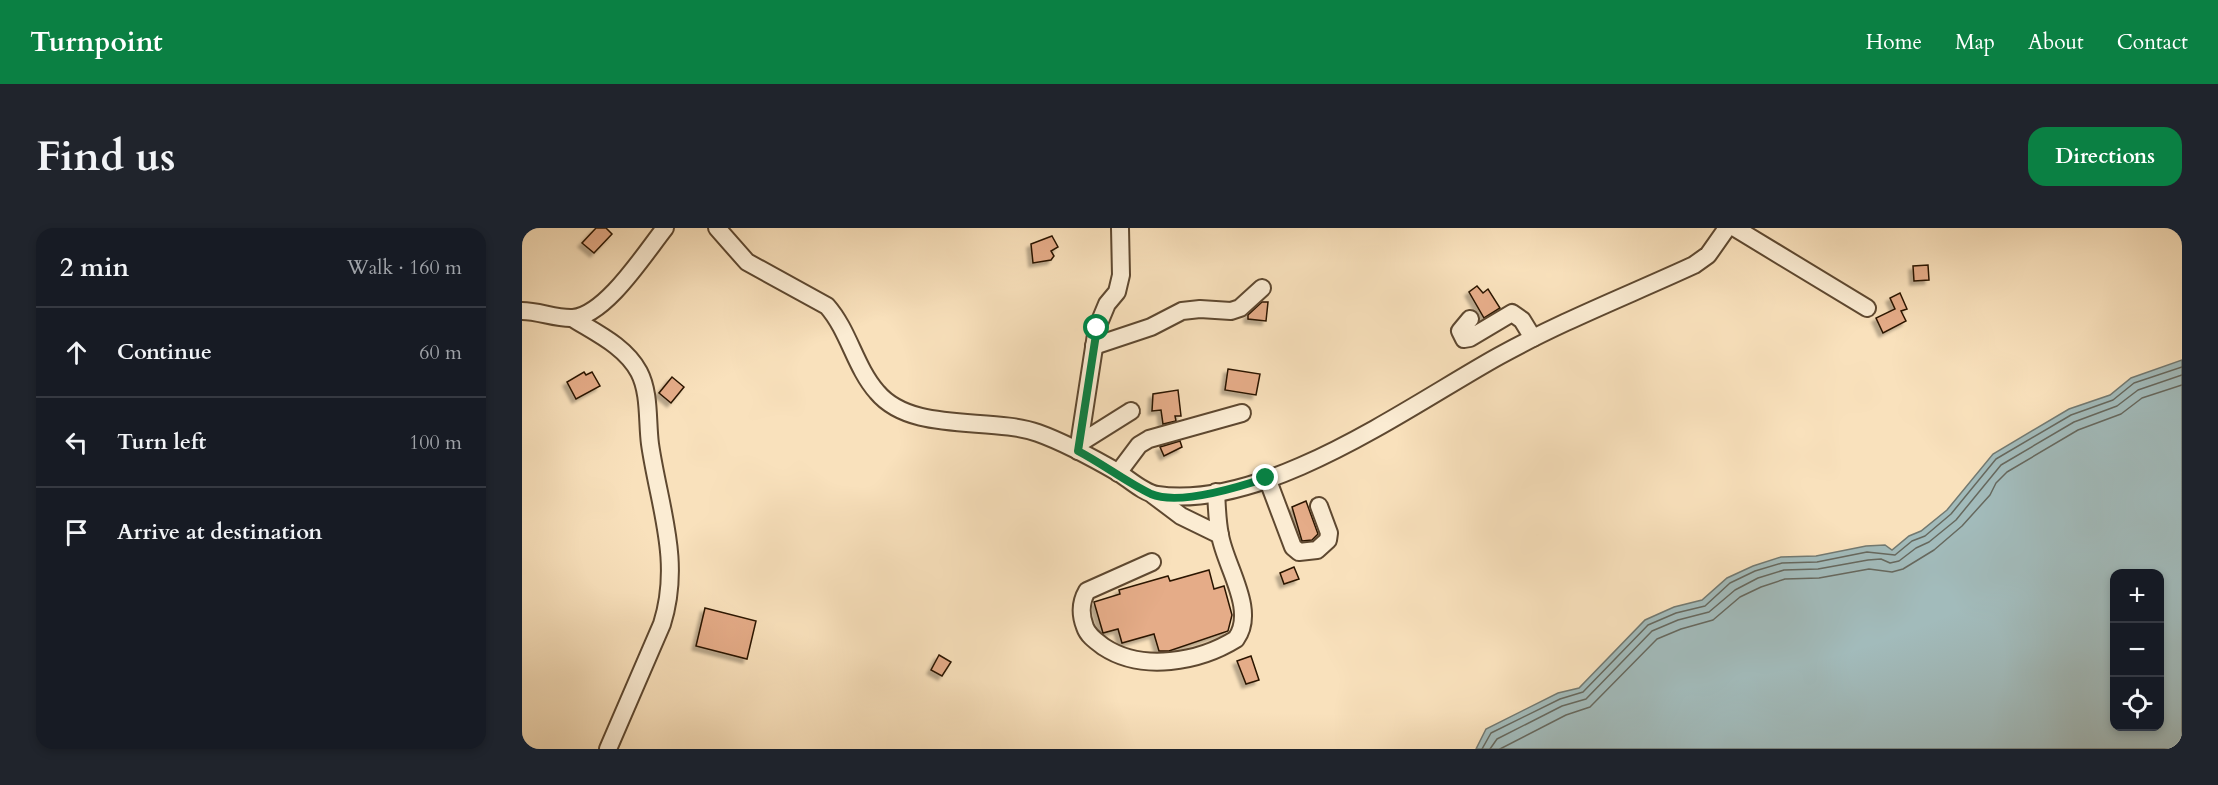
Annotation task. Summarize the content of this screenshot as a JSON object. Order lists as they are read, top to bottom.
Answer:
{
  "page": {
    "header": "Turnpoint",
    "nav": [
      "Home",
      "Map",
      "About",
      "Contact"
    ],
    "buttons": "Directions",
    "title": "Find us",
    "heading": ["2 min", "Walk · 160 m"],
    "list": [
      ["Continue", "60 m"],
      ["Turn left", "100 m"],
      "Arrive at destination"
    ],
    "map_buttons": ["+", "−"]
  }
}
